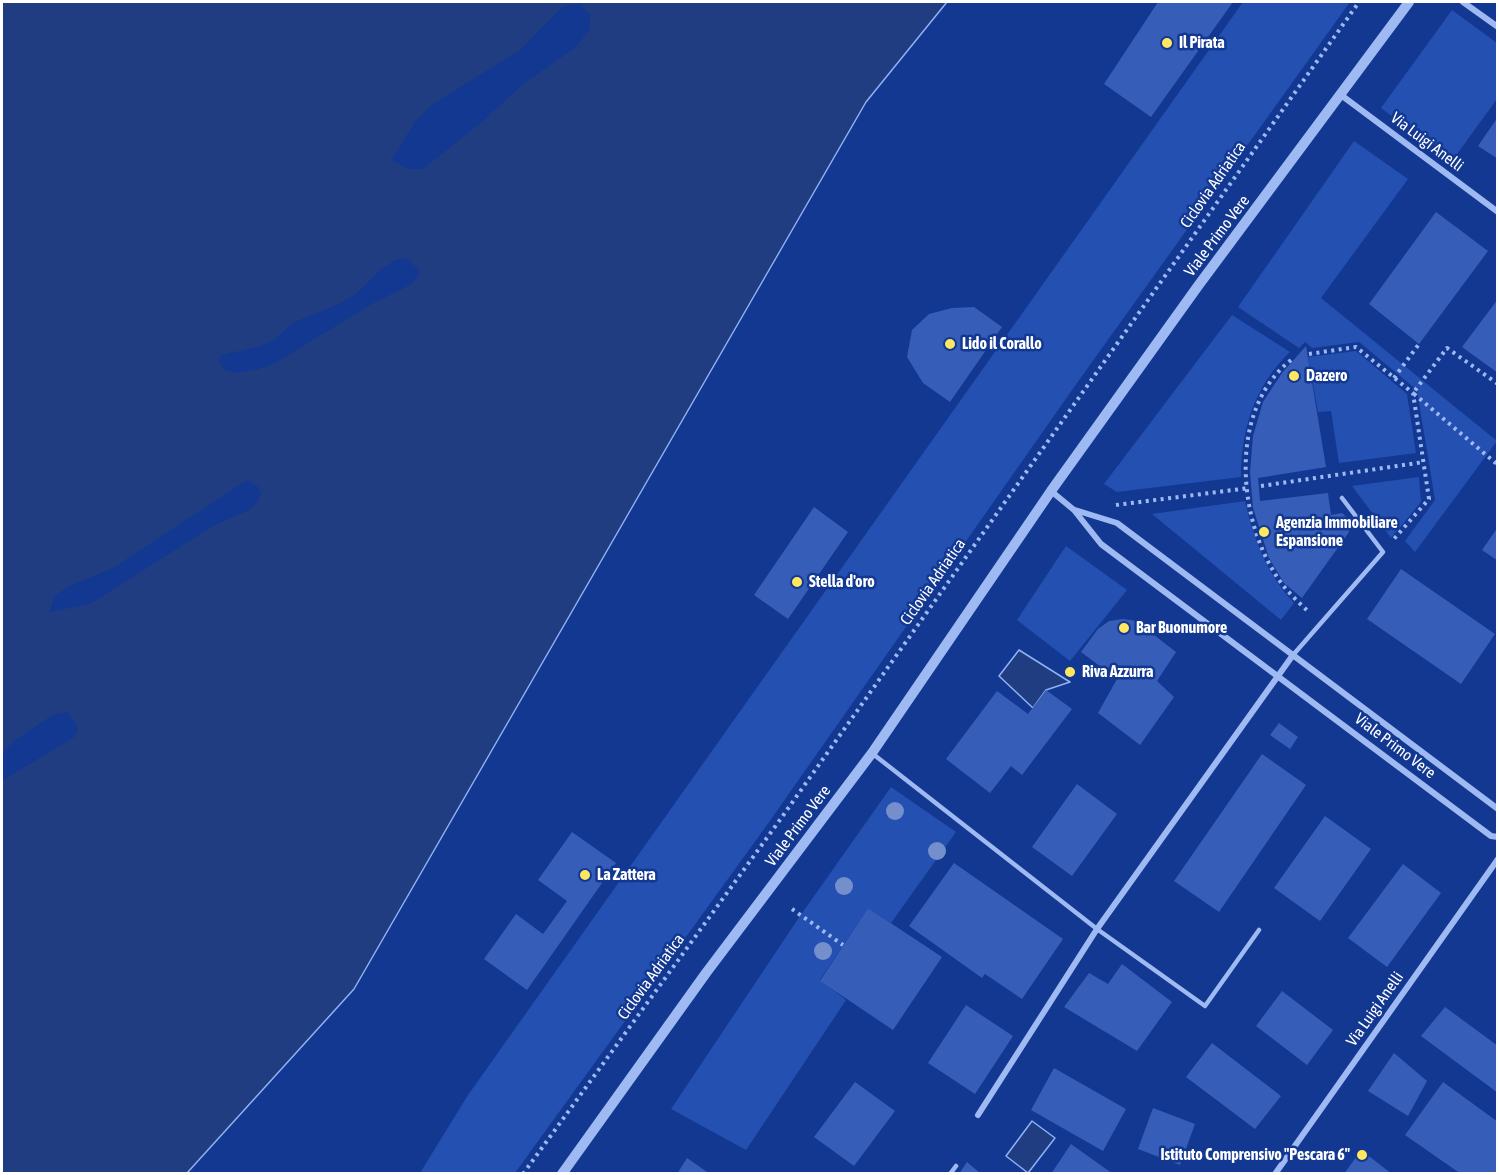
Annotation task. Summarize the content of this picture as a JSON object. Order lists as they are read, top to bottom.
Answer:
{
  "streets": {
    "street": ["Via Luigi Anelli", "Viale Primo Vere"],
    "path": ["Ciclovia Adriatica"]
  },
  "crossings": [
    ["Via Luigi Anelli", "Viale Primo Vere"]
  ],
  "places": [
    "Il Pirata",
    "Lido il Corallo",
    "Dazero",
    "Agenzia Immobiliare Espansione",
    "Stella d'oro",
    "Bar Buonumore",
    "Riva Azzurra",
    "La Zattera",
    "Istituto Comprensivo \"Pescara 6\""
  ]
}
